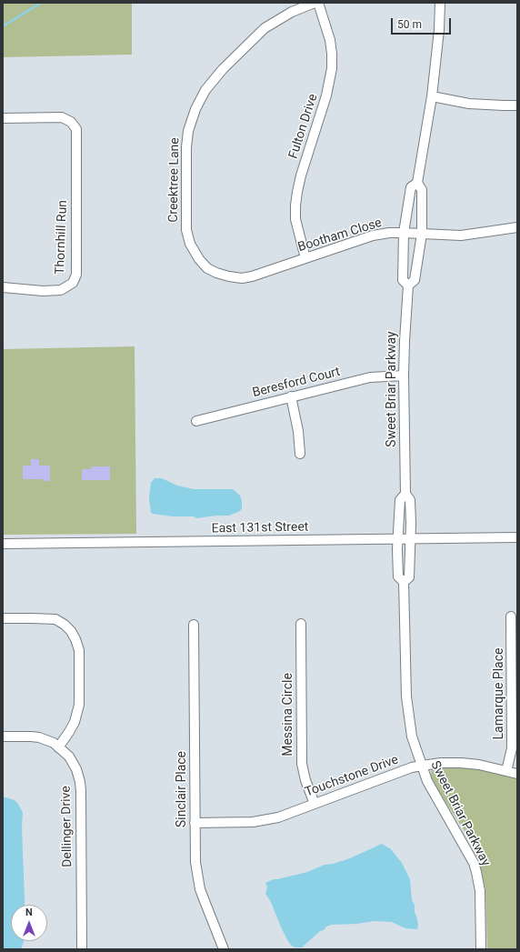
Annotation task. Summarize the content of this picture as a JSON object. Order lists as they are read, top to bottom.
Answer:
{
  "streets": {
    "street": [
      "Fulton Drive",
      "Creektree Lane",
      "Bootham Close",
      "Thornhill Run",
      "Beresford Court",
      "Sweet Briar Parkway",
      "East 131st Street",
      "Lamarque Place",
      "Messina Circle",
      "Touchstone Drive",
      "Sinclair Place",
      "Dellinger Drive"
    ]
  },
  "crossings": [
    ["Fulton Drive", "Bootham Close"],
    ["Creektree Lane", "Bootham Close"],
    ["Bootham Close", "Sweet Briar Parkway"],
    ["Beresford Court", "Sweet Briar Parkway"],
    ["Sweet Briar Parkway", "East 131st Street"],
    ["Sweet Briar Parkway", "Touchstone Drive"],
    ["Lamarque Place", "Touchstone Drive"],
    ["Messina Circle", "Touchstone Drive"],
    ["Touchstone Drive", "Sinclair Place"]
  ],
  "scale_bar": "50 m",
  "north": "top"
}
